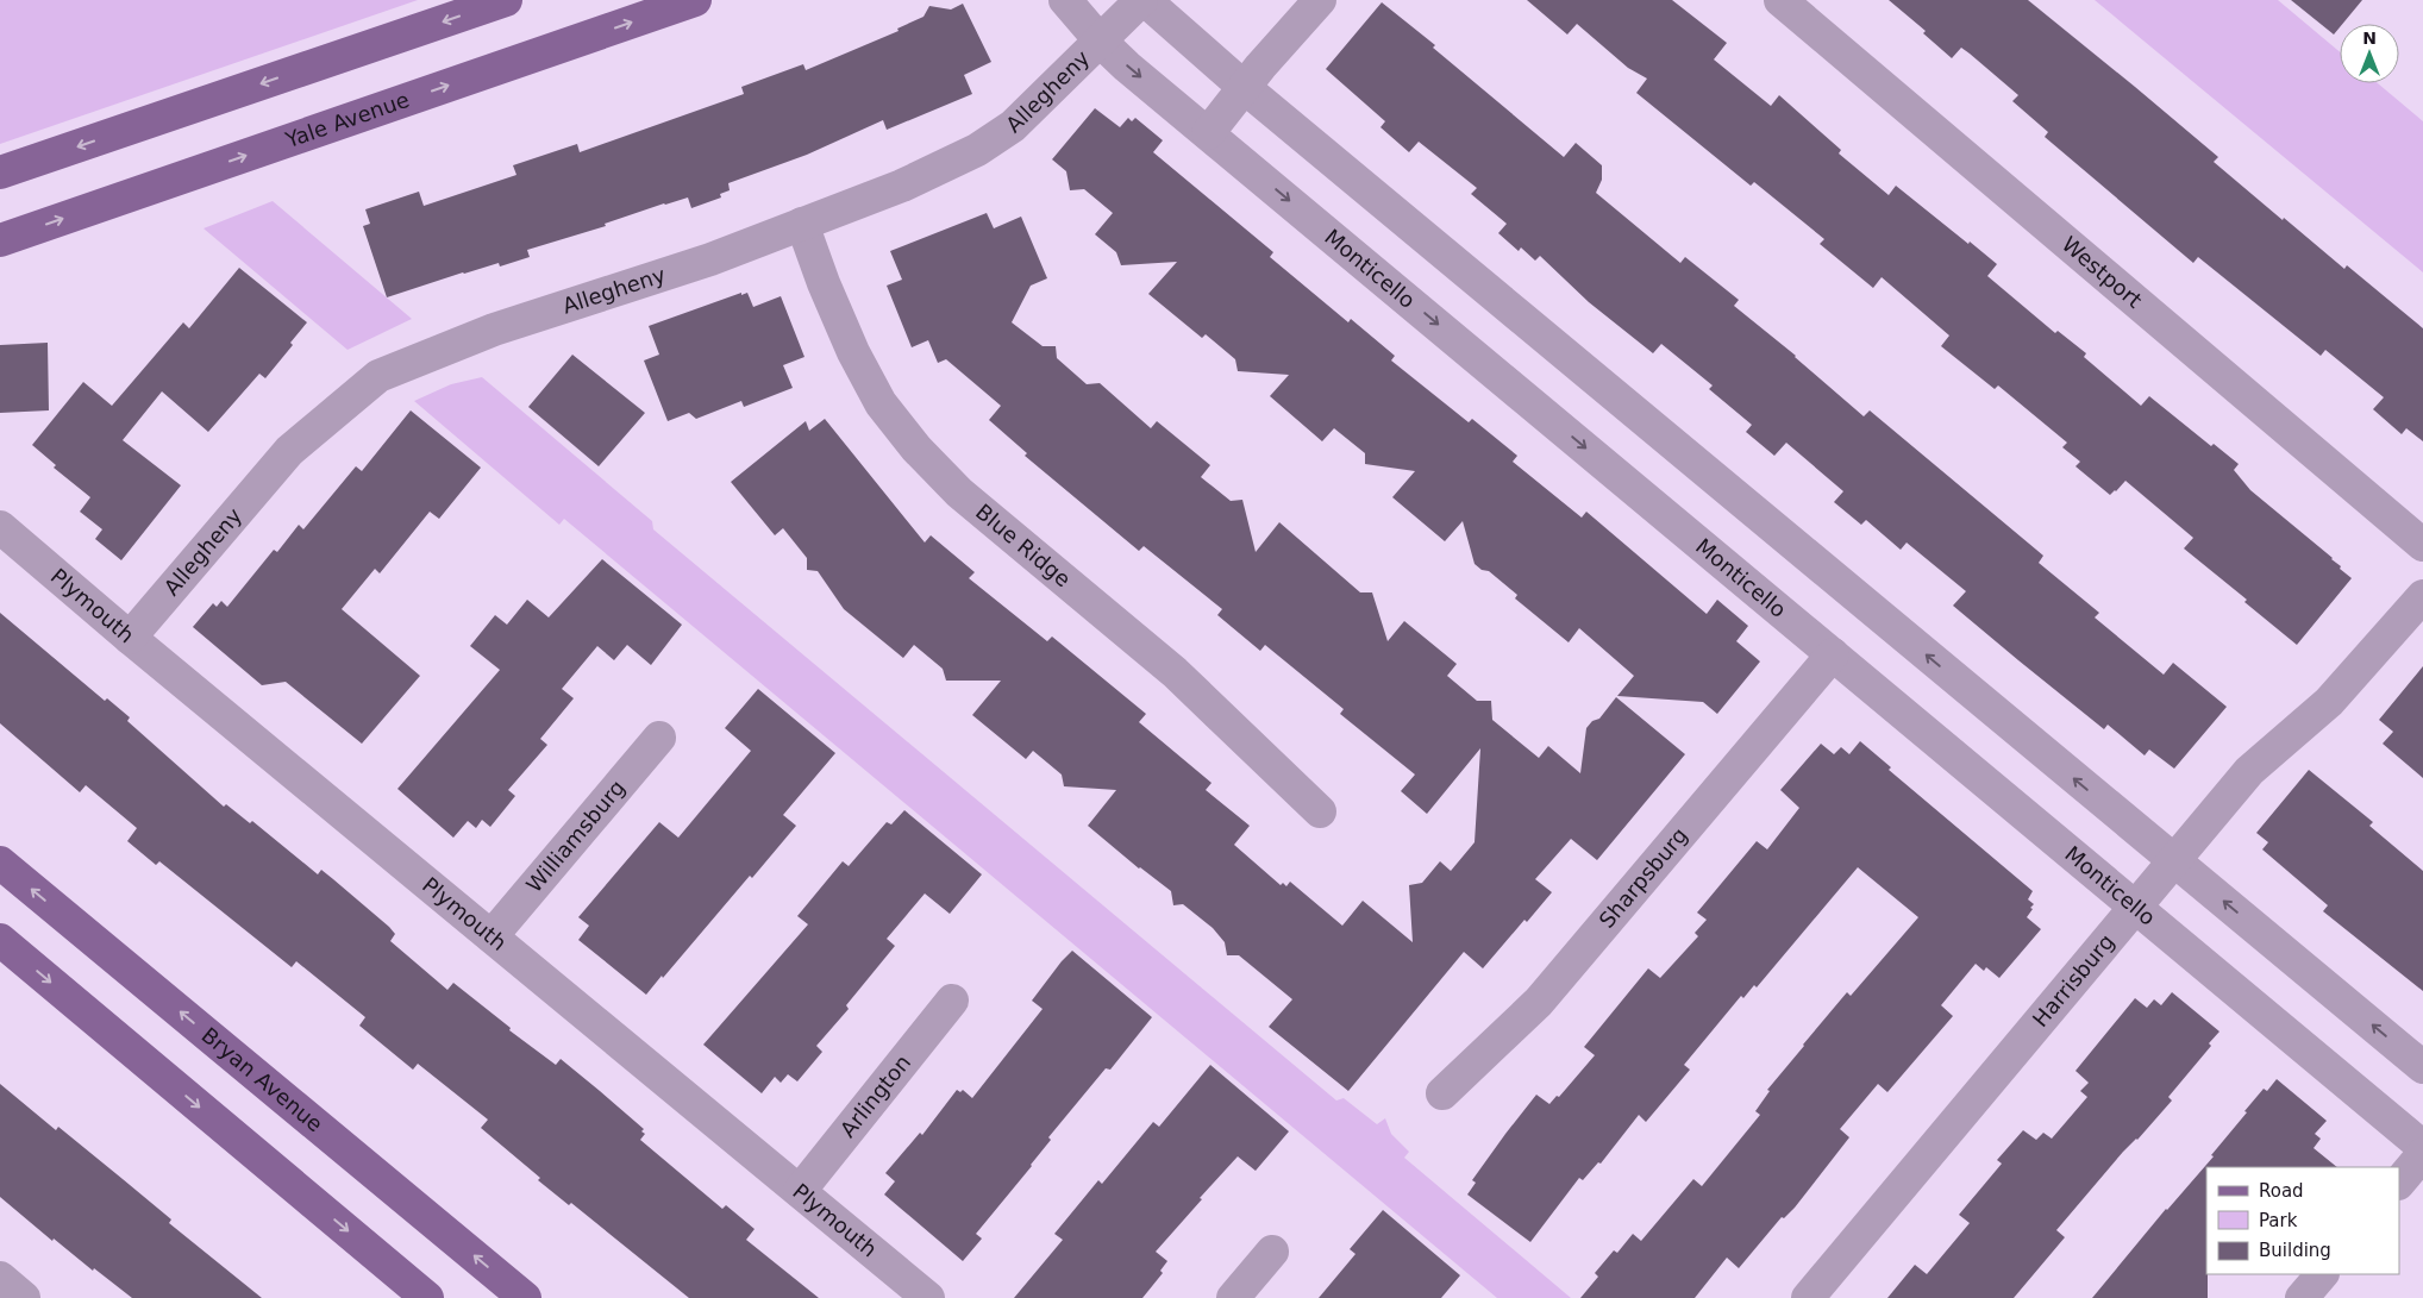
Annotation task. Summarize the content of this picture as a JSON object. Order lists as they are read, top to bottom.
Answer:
{
  "streets": {
    "main road": ["Yale Avenue", "Bryan Avenue"],
    "street": [
      "Allegheny",
      "Monticello",
      "Westport",
      "Blue Ridge",
      "Plymouth",
      "Williamsburg",
      "Sharpsburg",
      "Harrisburg",
      "Arlington"
    ]
  },
  "crossings": [
    ["Allegheny", "Monticello"],
    ["Allegheny", "Blue Ridge"],
    ["Allegheny", "Plymouth"],
    ["Monticello", "Sharpsburg"],
    ["Monticello", "Harrisburg"],
    ["Plymouth", "Williamsburg"],
    ["Plymouth", "Arlington"]
  ],
  "legend": ["Road", "Park", "Building"],
  "north": "top"
}
